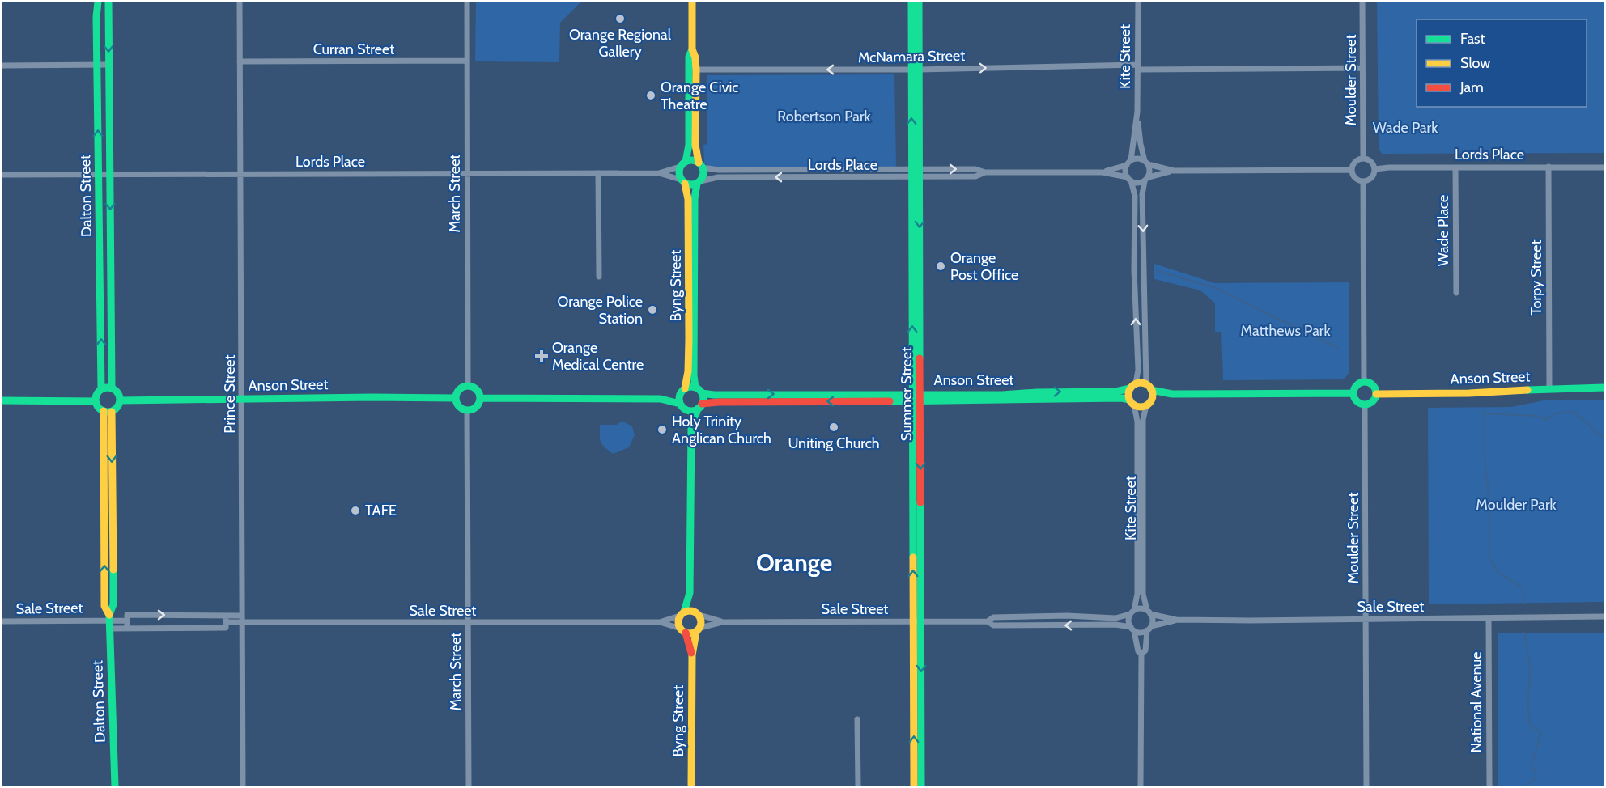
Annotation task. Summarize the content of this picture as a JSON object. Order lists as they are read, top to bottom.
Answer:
{
  "streets": {
    "main road": [
      "Dalton Street",
      "Byng Street",
      "Anson Street",
      "Summer Street"
    ],
    "street": [
      "Curran Street",
      "McNamara Street",
      "Kite Street",
      "Moulder Street",
      "Lords Place",
      "March Street",
      "Wade Place",
      "Torpy Street",
      "Prince Street",
      "Sale Street",
      "National Avenue"
    ]
  },
  "crossings": [
    ["Curran Street", "March Street"],
    ["Curran Street", "Prince Street"],
    ["McNamara Street", "Kite Street"],
    ["McNamara Street", "Moulder Street"],
    ["McNamara Street", "Summer Street"],
    ["Kite Street", "Lords Place"],
    ["Kite Street", "Anson Street"],
    ["Kite Street", "Sale Street"],
    ["Moulder Street", "Lords Place"],
    ["Moulder Street", "Anson Street"],
    ["Moulder Street", "Sale Street"],
    ["Lords Place", "March Street"],
    ["Lords Place", "Dalton Street"],
    ["Lords Place", "Wade Place"],
    ["Lords Place", "Torpy Street"],
    ["Lords Place", "Byng Street"],
    ["Lords Place", "Prince Street"],
    ["Lords Place", "Summer Street"],
    ["March Street", "Anson Street"],
    ["March Street", "Sale Street"],
    ["Dalton Street", "Anson Street"],
    ["Dalton Street", "Sale Street"],
    ["Torpy Street", "Anson Street"],
    ["Byng Street", "Anson Street"],
    ["Byng Street", "Sale Street"],
    ["Anson Street", "Prince Street"],
    ["Anson Street", "Summer Street"],
    ["Prince Street", "Sale Street"],
    ["Summer Street", "Sale Street"],
    ["Sale Street", "National Avenue"]
  ],
  "districts": ["Orange"],
  "parks": [
    "Robertson Park",
    "Wade Park",
    "Matthews Park",
    "Moulder Park"
  ],
  "places": {
    "other": [
      "Orange Regional Gallery",
      "Orange Civic Theatre",
      "Orange Post Office",
      "Orange Police Station",
      "Uniting Church",
      "Holy Trinity Anglican Church",
      "TAFE"
    ],
    "health": ["Orange Medical Centre"]
  },
  "legend": ["Fast", "Slow", "Jam"]
}
